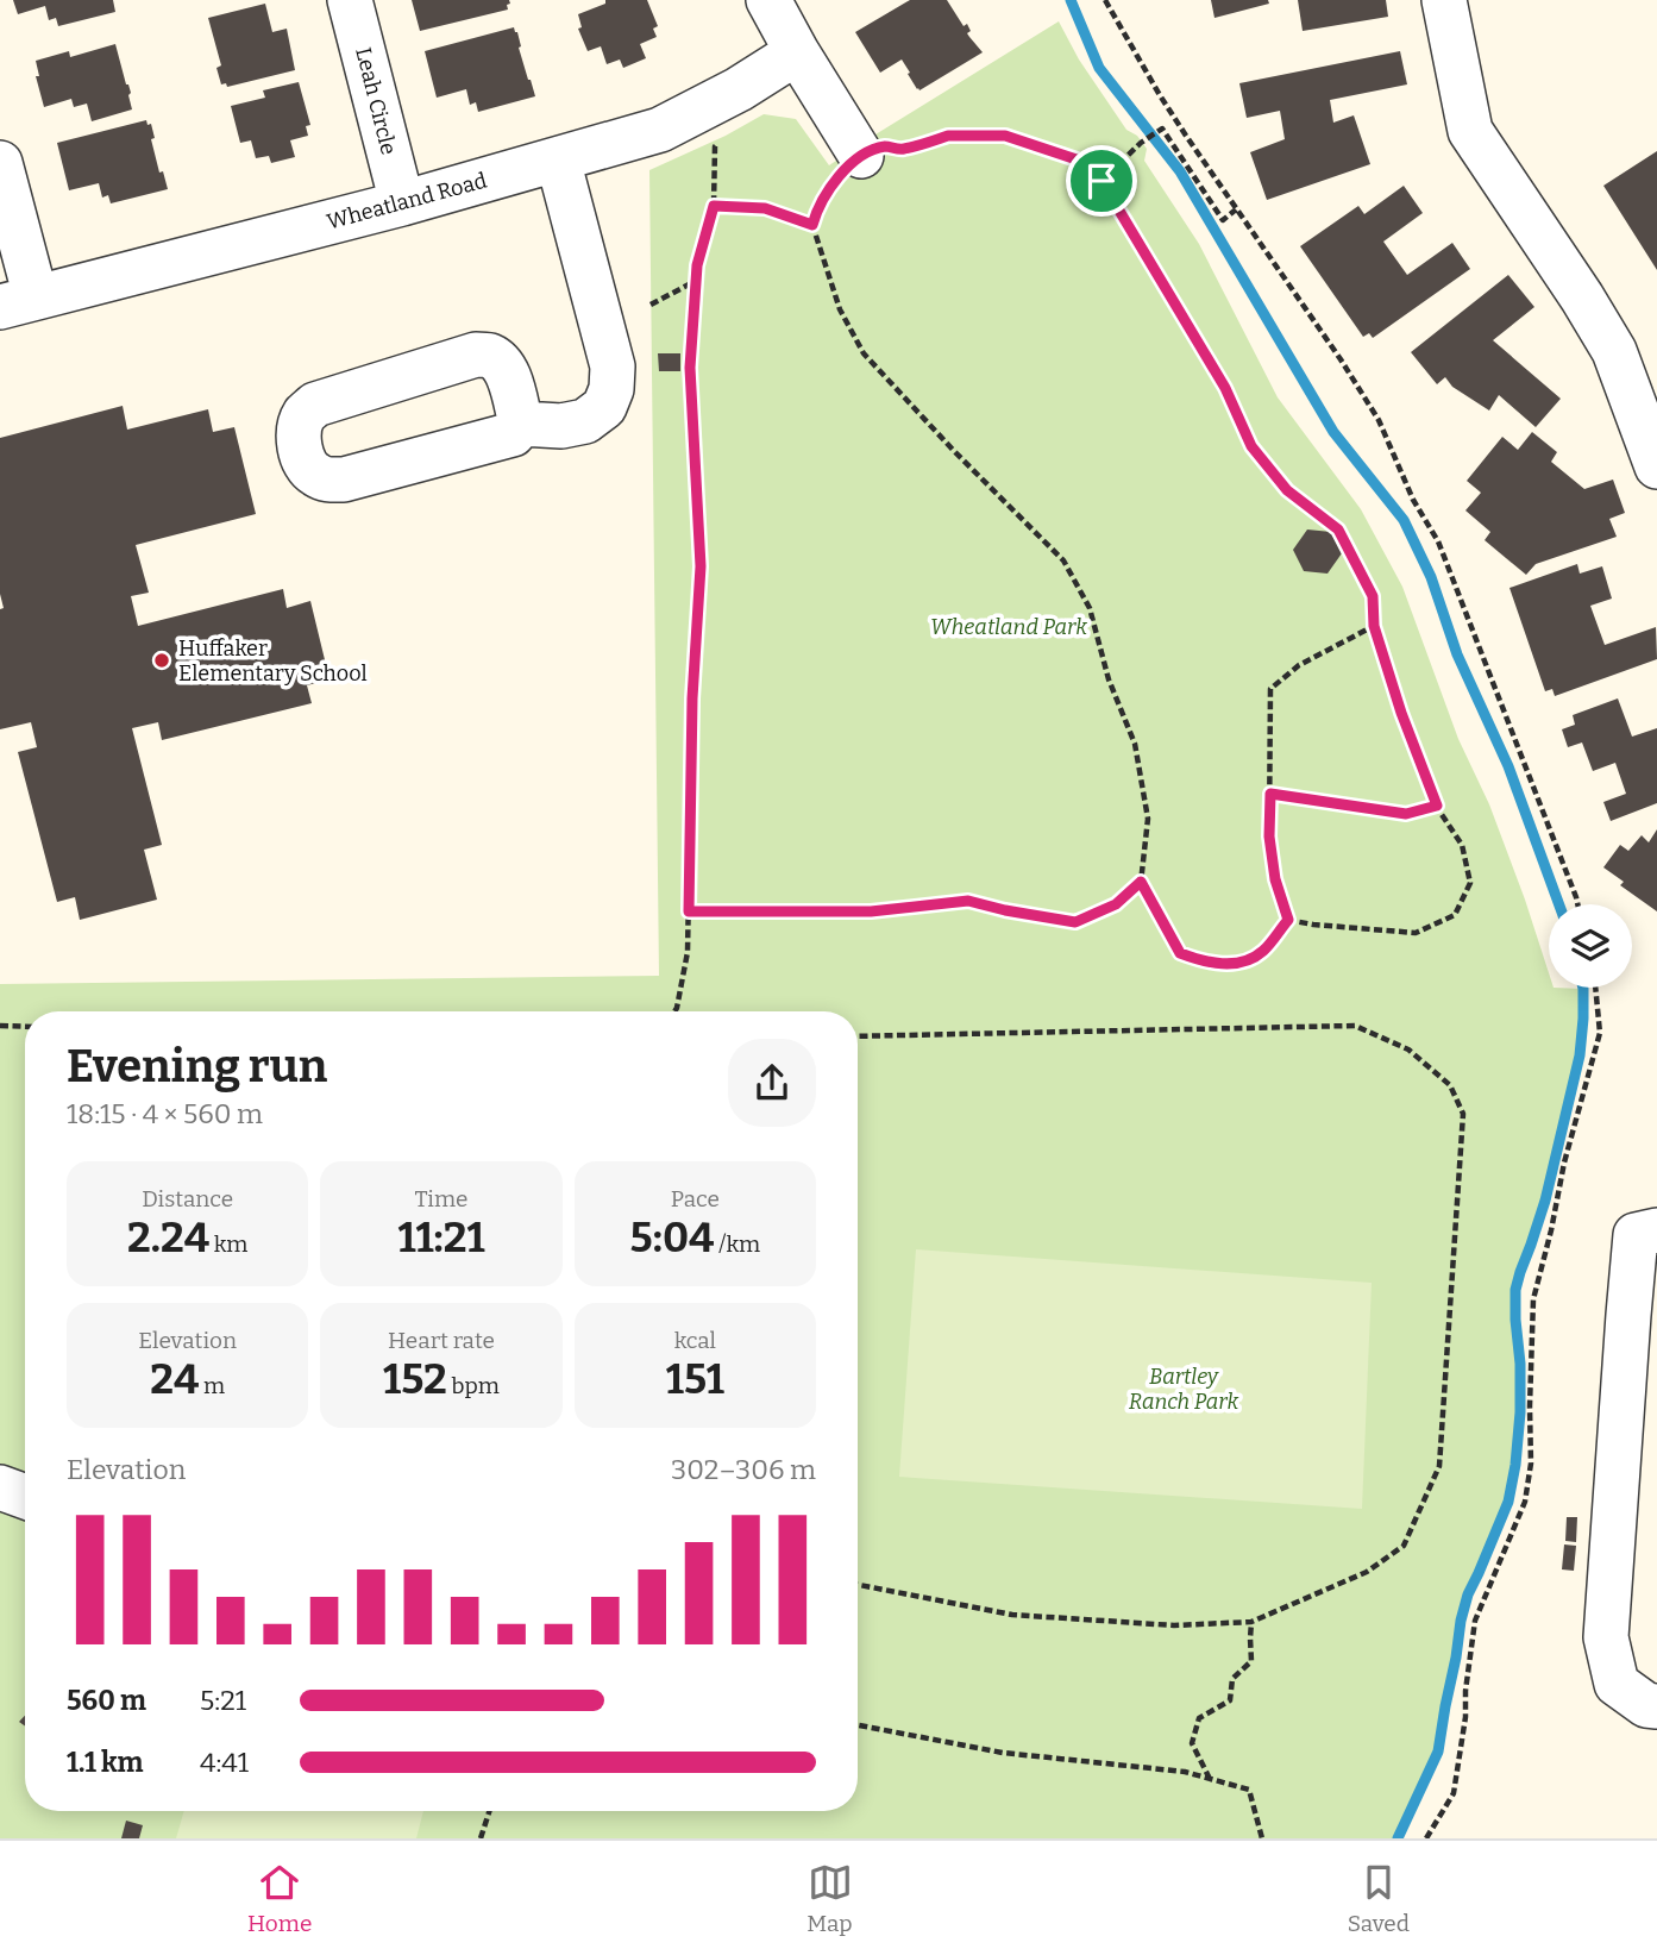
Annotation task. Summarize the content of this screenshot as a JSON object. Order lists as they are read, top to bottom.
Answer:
{
  "streets": {
    "street": ["Leah Circle", "Wheatland Road"]
  },
  "crossings": [
    ["Leah Circle", "Wheatland Road"]
  ],
  "parks": ["Wheatland Park", "Bartley Ranch Park"],
  "places": ["Huffaker Elementary School"],
  "page": {
    "heading": ["Evening run", "18:15 · 4 × 560 m"],
    "stats": [
      ["Distance", "2.24 km"],
      ["Time", "11:21"],
      ["Pace", "5:04 /km"],
      ["Elevation", "24 m"],
      ["Heart rate", "152 bpm"],
      ["kcal", "151"]
    ],
    "chart": ["Elevation", "302–306 m"],
    "list": [
      {
        "name": "560 m",
        "note": "5:21"
      },
      {
        "name": "1.1 km",
        "note": "4:41"
      }
    ],
    "tabs": ["Home", "Map", "Saved"]
  }
}
